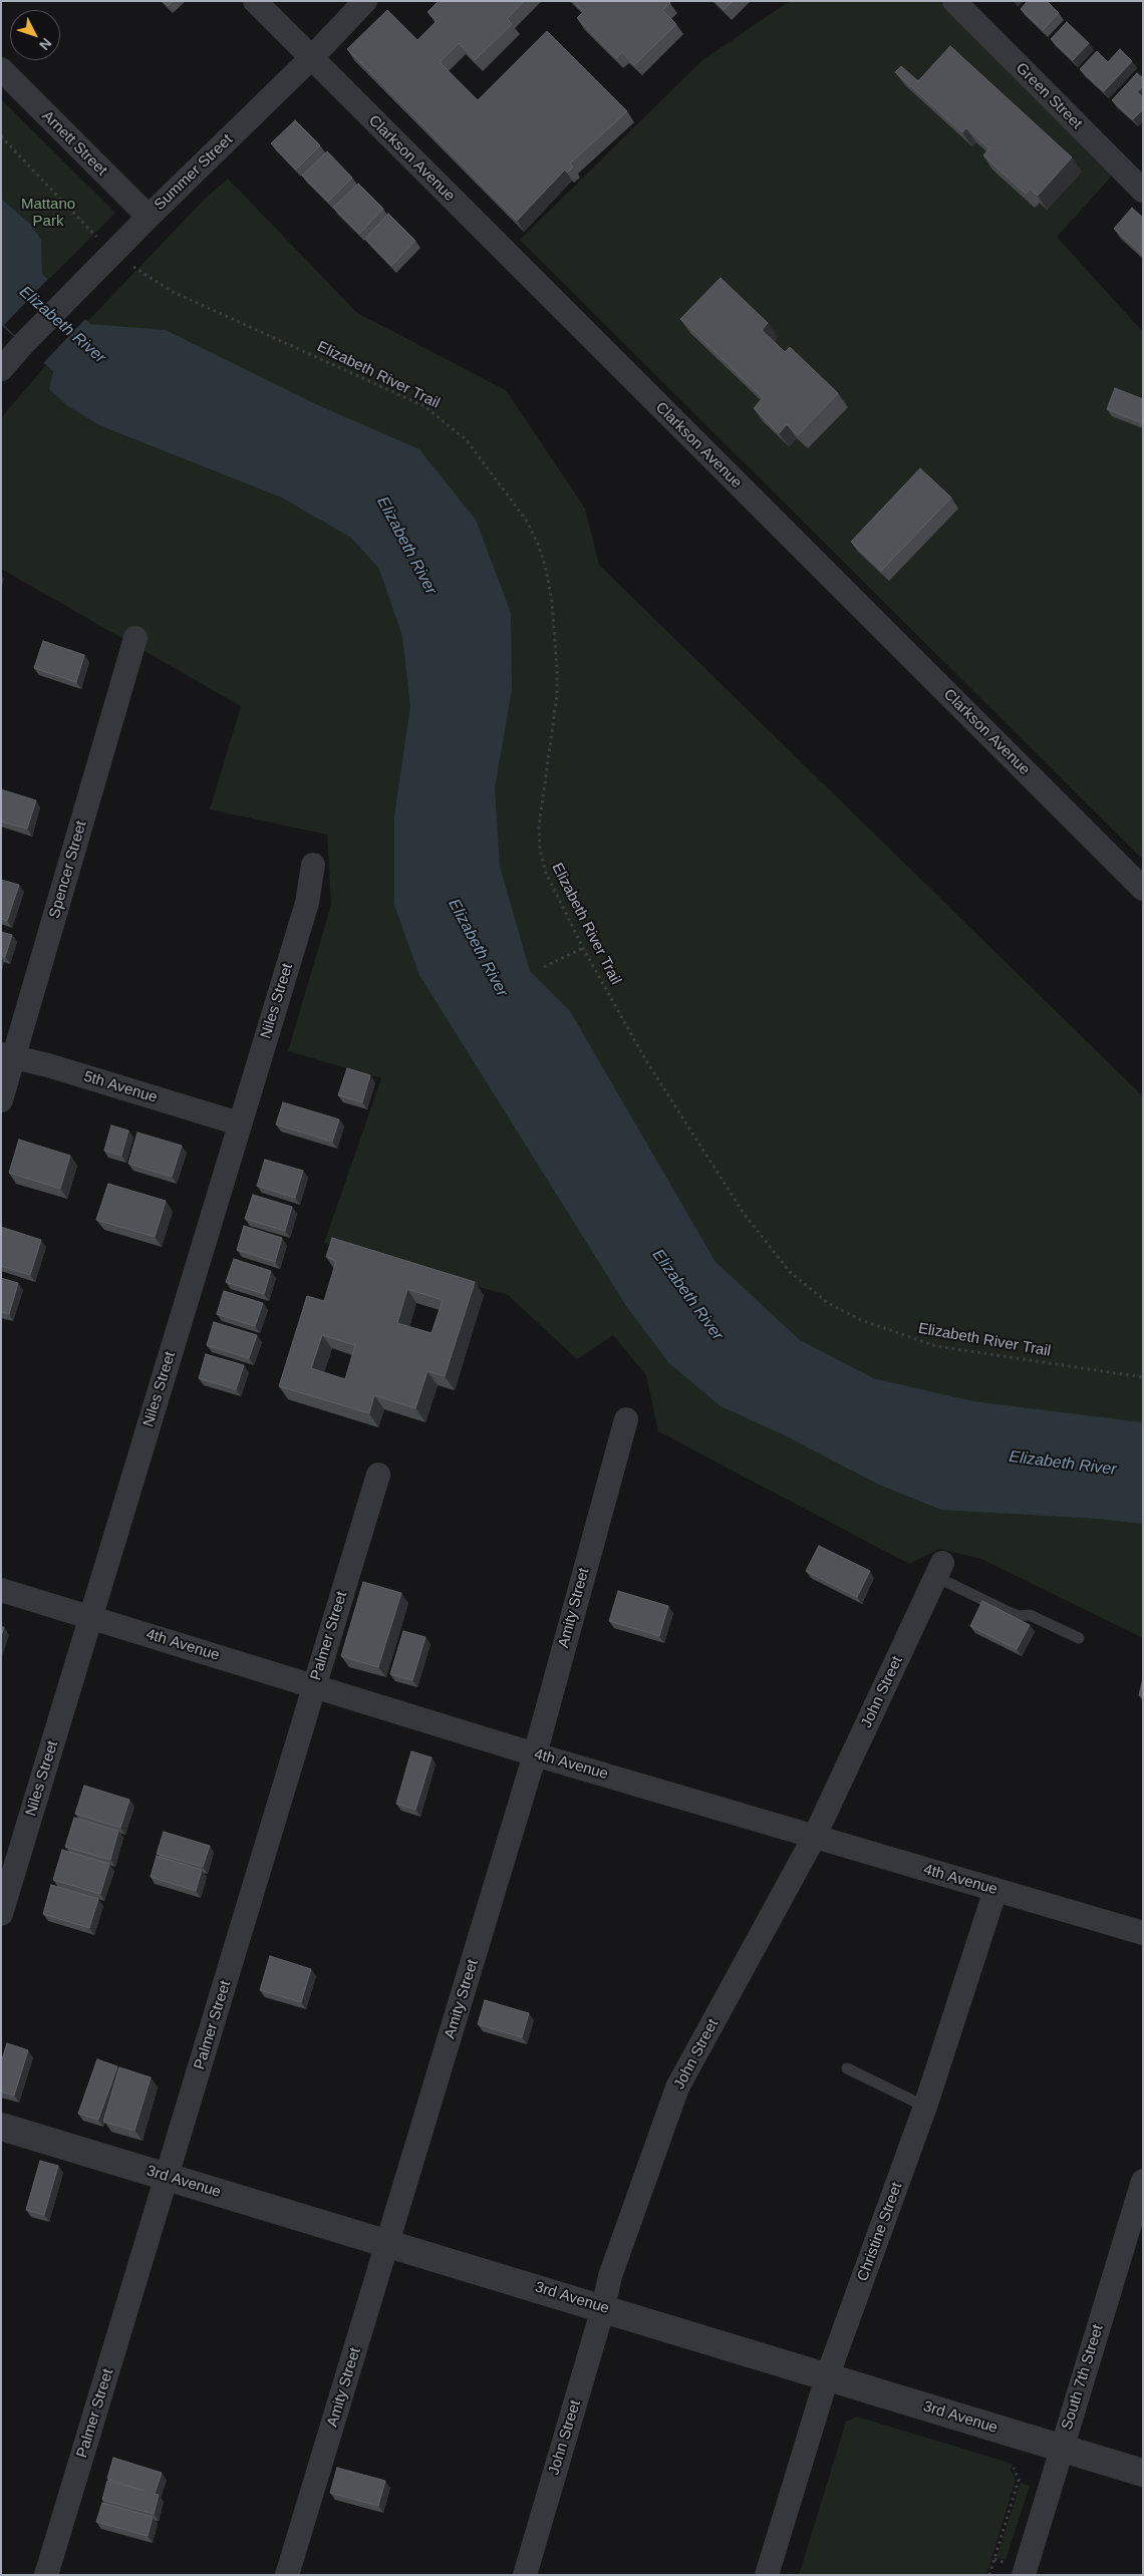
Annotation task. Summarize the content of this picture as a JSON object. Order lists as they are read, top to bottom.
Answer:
{
  "streets": {
    "street": [
      "Green Street",
      "Arnett Street",
      "Clarkson Avenue",
      "Summer Street",
      "Spencer Street",
      "Niles Street",
      "5th Avenue",
      "Amity Street",
      "Palmer Street",
      "4th Avenue",
      "John Street",
      "3rd Avenue",
      "Christine Street",
      "South 7th Street"
    ],
    "path": ["Elizabeth River Trail"]
  },
  "crossings": [
    ["Arnett Street", "Summer Street"],
    ["Clarkson Avenue", "Summer Street"],
    ["Spencer Street", "5th Avenue"],
    ["Niles Street", "5th Avenue"],
    ["Niles Street", "4th Avenue"],
    ["Amity Street", "4th Avenue"],
    ["Amity Street", "3rd Avenue"],
    ["Palmer Street", "4th Avenue"],
    ["Palmer Street", "3rd Avenue"],
    ["4th Avenue", "John Street"],
    ["4th Avenue", "Christine Street"],
    ["John Street", "3rd Avenue"],
    ["3rd Avenue", "Christine Street"],
    ["3rd Avenue", "South 7th Street"]
  ],
  "water": ["Elizabeth River"],
  "parks": ["Mattano Park"],
  "north": "bottom right"
}
